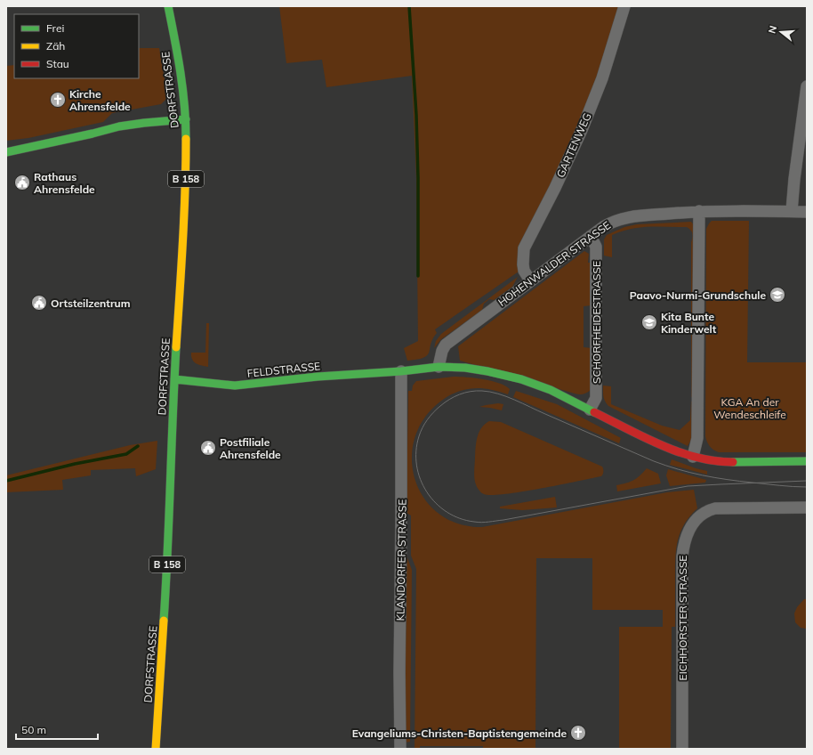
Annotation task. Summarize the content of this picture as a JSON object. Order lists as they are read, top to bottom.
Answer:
{
  "streets": {
    "street": [
      "DORFSTRASSE",
      "GARTENWEG",
      "B 158",
      "HOHENWALDER STRASSE",
      "SCHORFHEIDESTRASSE",
      "FELDSTRASSE",
      "KLANDORFER STRASSE",
      "EICHHORSTER STRASSE"
    ]
  },
  "crossings": [
    ["DORFSTRASSE", "FELDSTRASSE"],
    ["GARTENWEG", "HOHENWALDER STRASSE"],
    ["HOHENWALDER STRASSE", "SCHORFHEIDESTRASSE"],
    ["FELDSTRASSE", "KLANDORFER STRASSE"]
  ],
  "parks": ["KGA An der Wendeschleife"],
  "places": {
    "church": ["Kirche Ahrensfelde", "Evangeliums-Christen-Baptistengemeinde"],
    "public building": ["Rathaus Ahrensfelde", "Ortsteilzentrum", "Postfiliale Ahrensfelde"],
    "school or university": ["Paavo-Nurmi-Grundschule", "Kita Bunte Kinderwelt"]
  },
  "legend": ["Frei", "Zäh", "Stau"],
  "scale_bar": "50 m",
  "north": "left"
}
